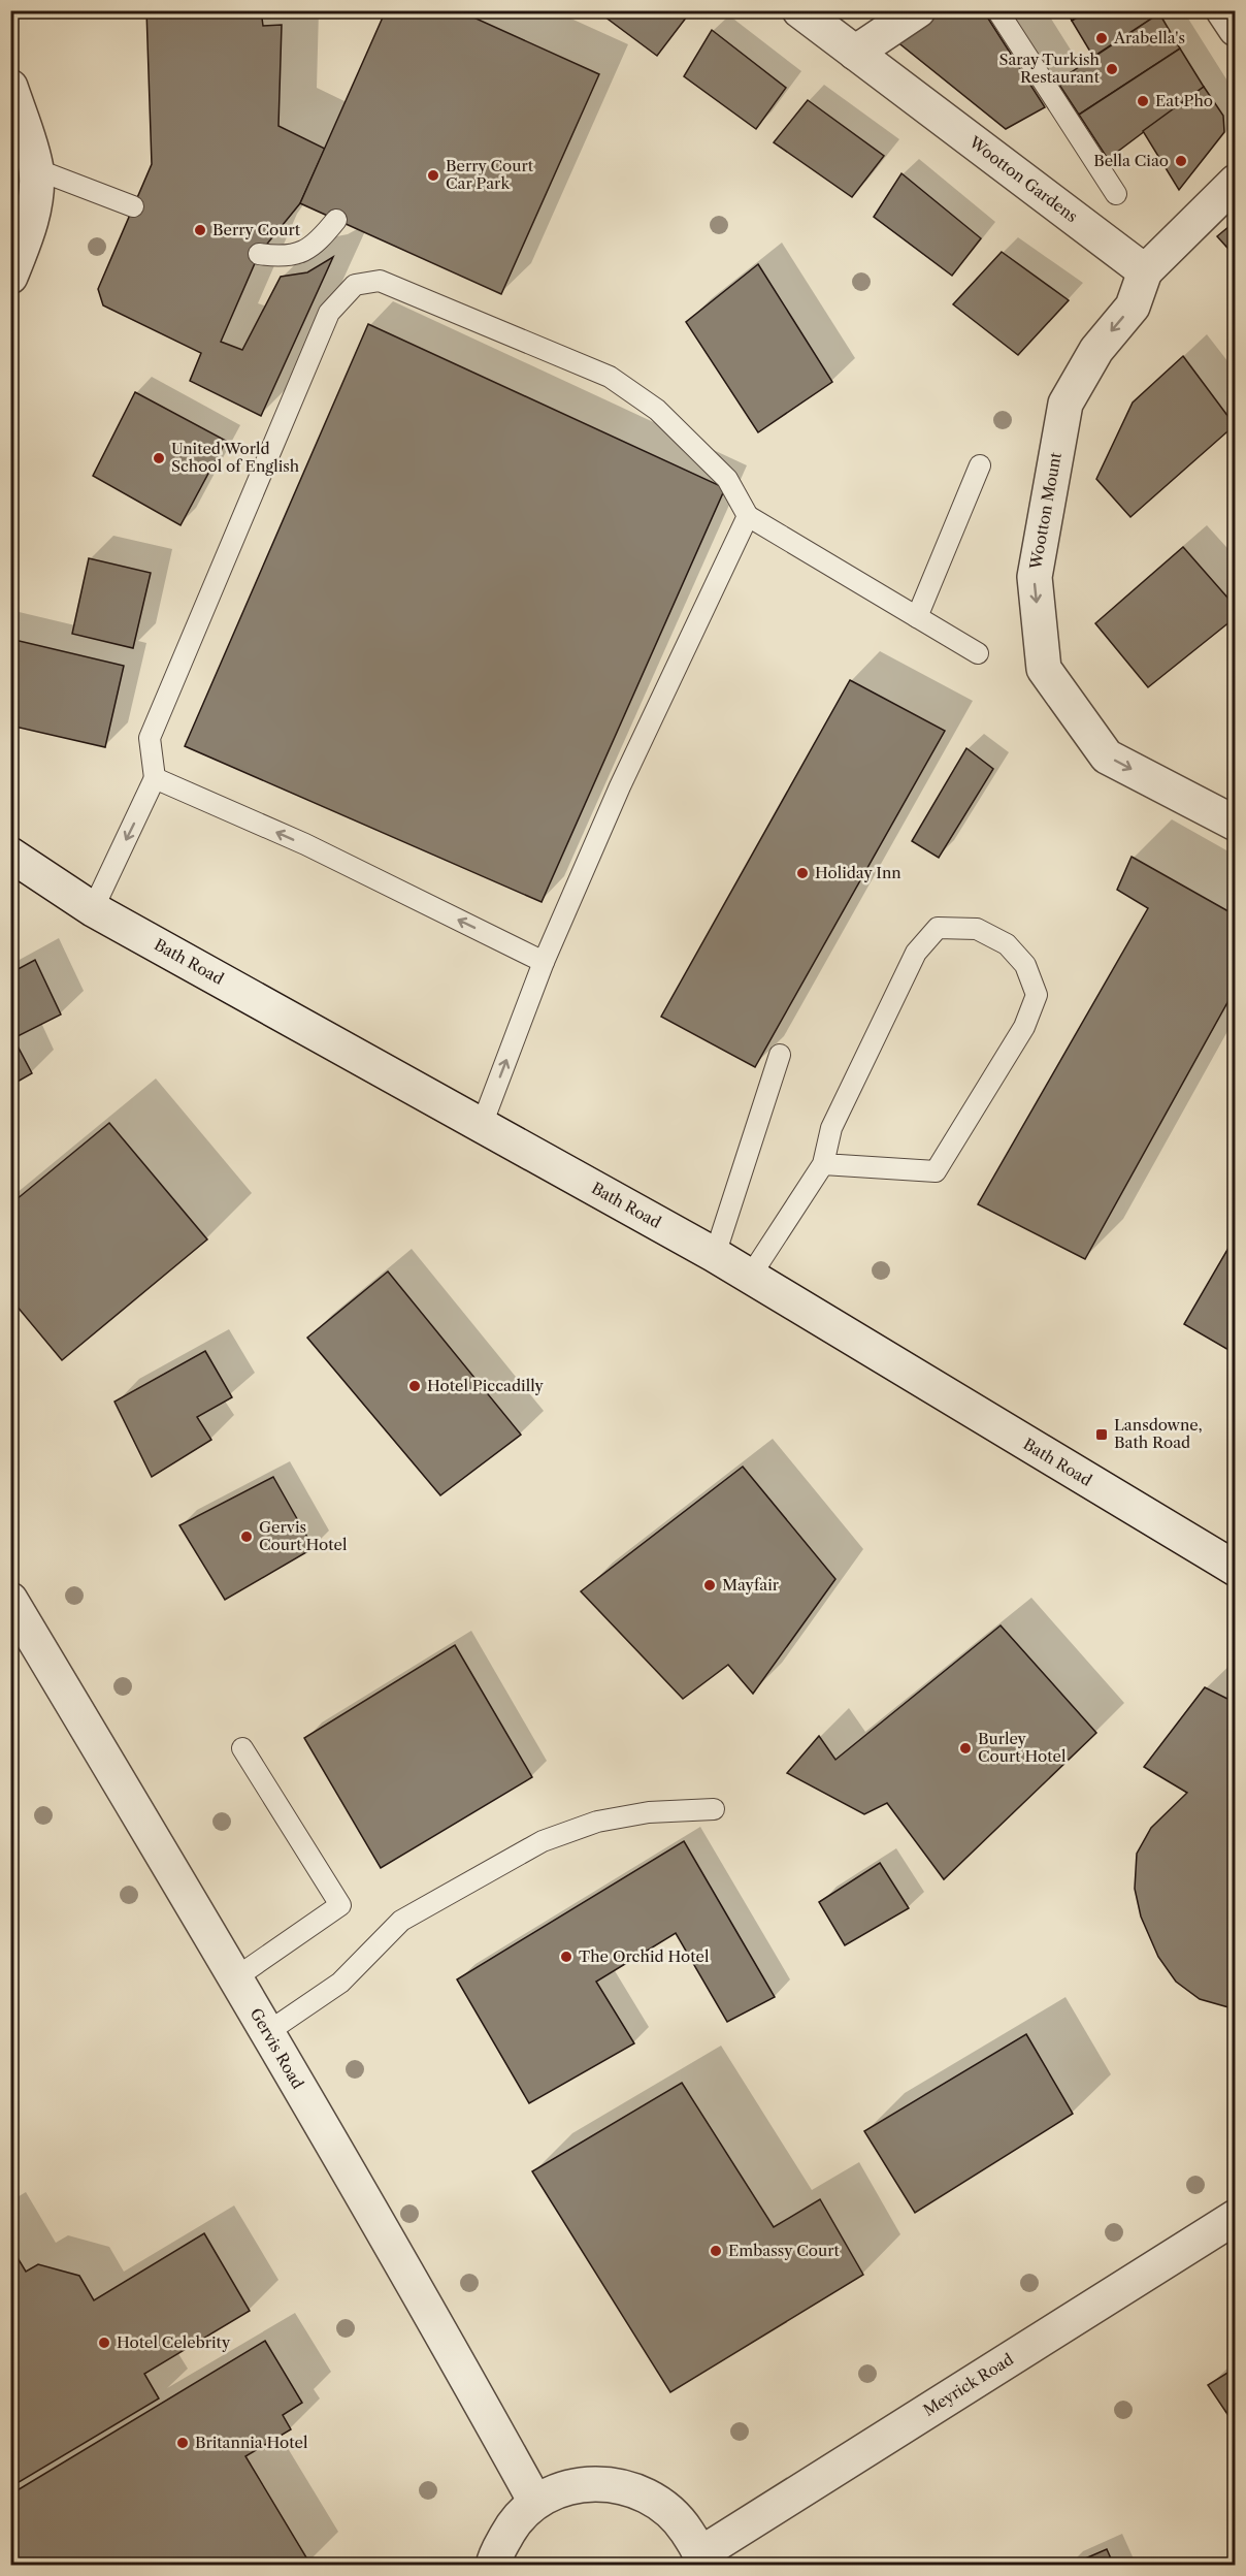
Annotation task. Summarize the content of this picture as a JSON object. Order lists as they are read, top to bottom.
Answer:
{
  "streets": {
    "street": [
      "Wootton Gardens",
      "Wootton Mount",
      "Bath Road",
      "Gervis Road",
      "Meyrick Road"
    ]
  },
  "crossings": [
    ["Wootton Gardens", "Wootton Mount"]
  ],
  "one_way": ["Wootton Mount"],
  "places": {
    "other": [
      "Arabella's",
      "Saray Turkish Restaurant",
      "Eat Pho",
      "Bella Ciao",
      "Berry Court Car Park",
      "Berry Court",
      "United World School of English",
      "Holiday Inn",
      "Hotel Piccadilly",
      "Gervis Court Hotel",
      "Mayfair",
      "Burley Court Hotel",
      "The Orchid Hotel",
      "Embassy Court",
      "Hotel Celebrity",
      "Britannia Hotel"
    ],
    "transit": ["Lansdowne, Bath Road"]
  }
}
